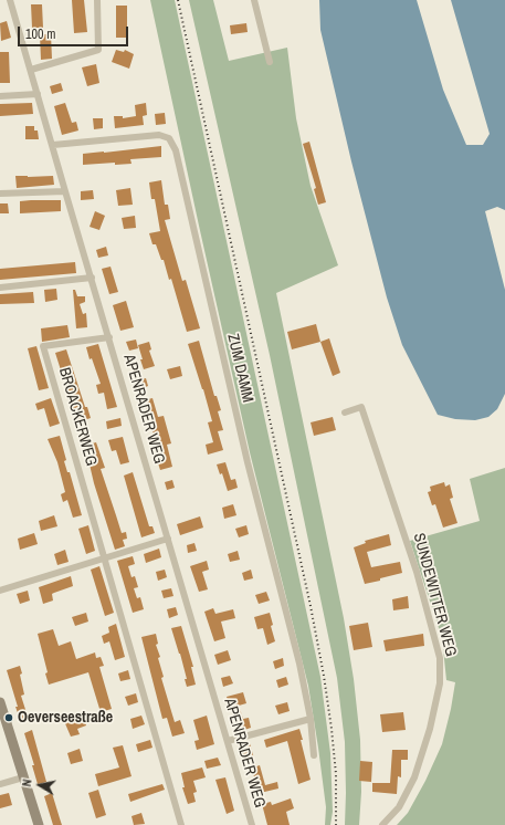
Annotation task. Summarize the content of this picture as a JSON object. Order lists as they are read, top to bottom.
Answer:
{
  "streets": {
    "street": [
      "ZUM DAMM",
      "APENRADER WEG",
      "BROACKERWEG",
      "SUNDEWITTER WEG"
    ]
  },
  "crossings": [
    ["ZUM DAMM", "APENRADER WEG"],
    ["APENRADER WEG", "BROACKERWEG"]
  ],
  "places": ["Oeverseestraße"],
  "scale_bar": "100 m",
  "north": "left"
}
